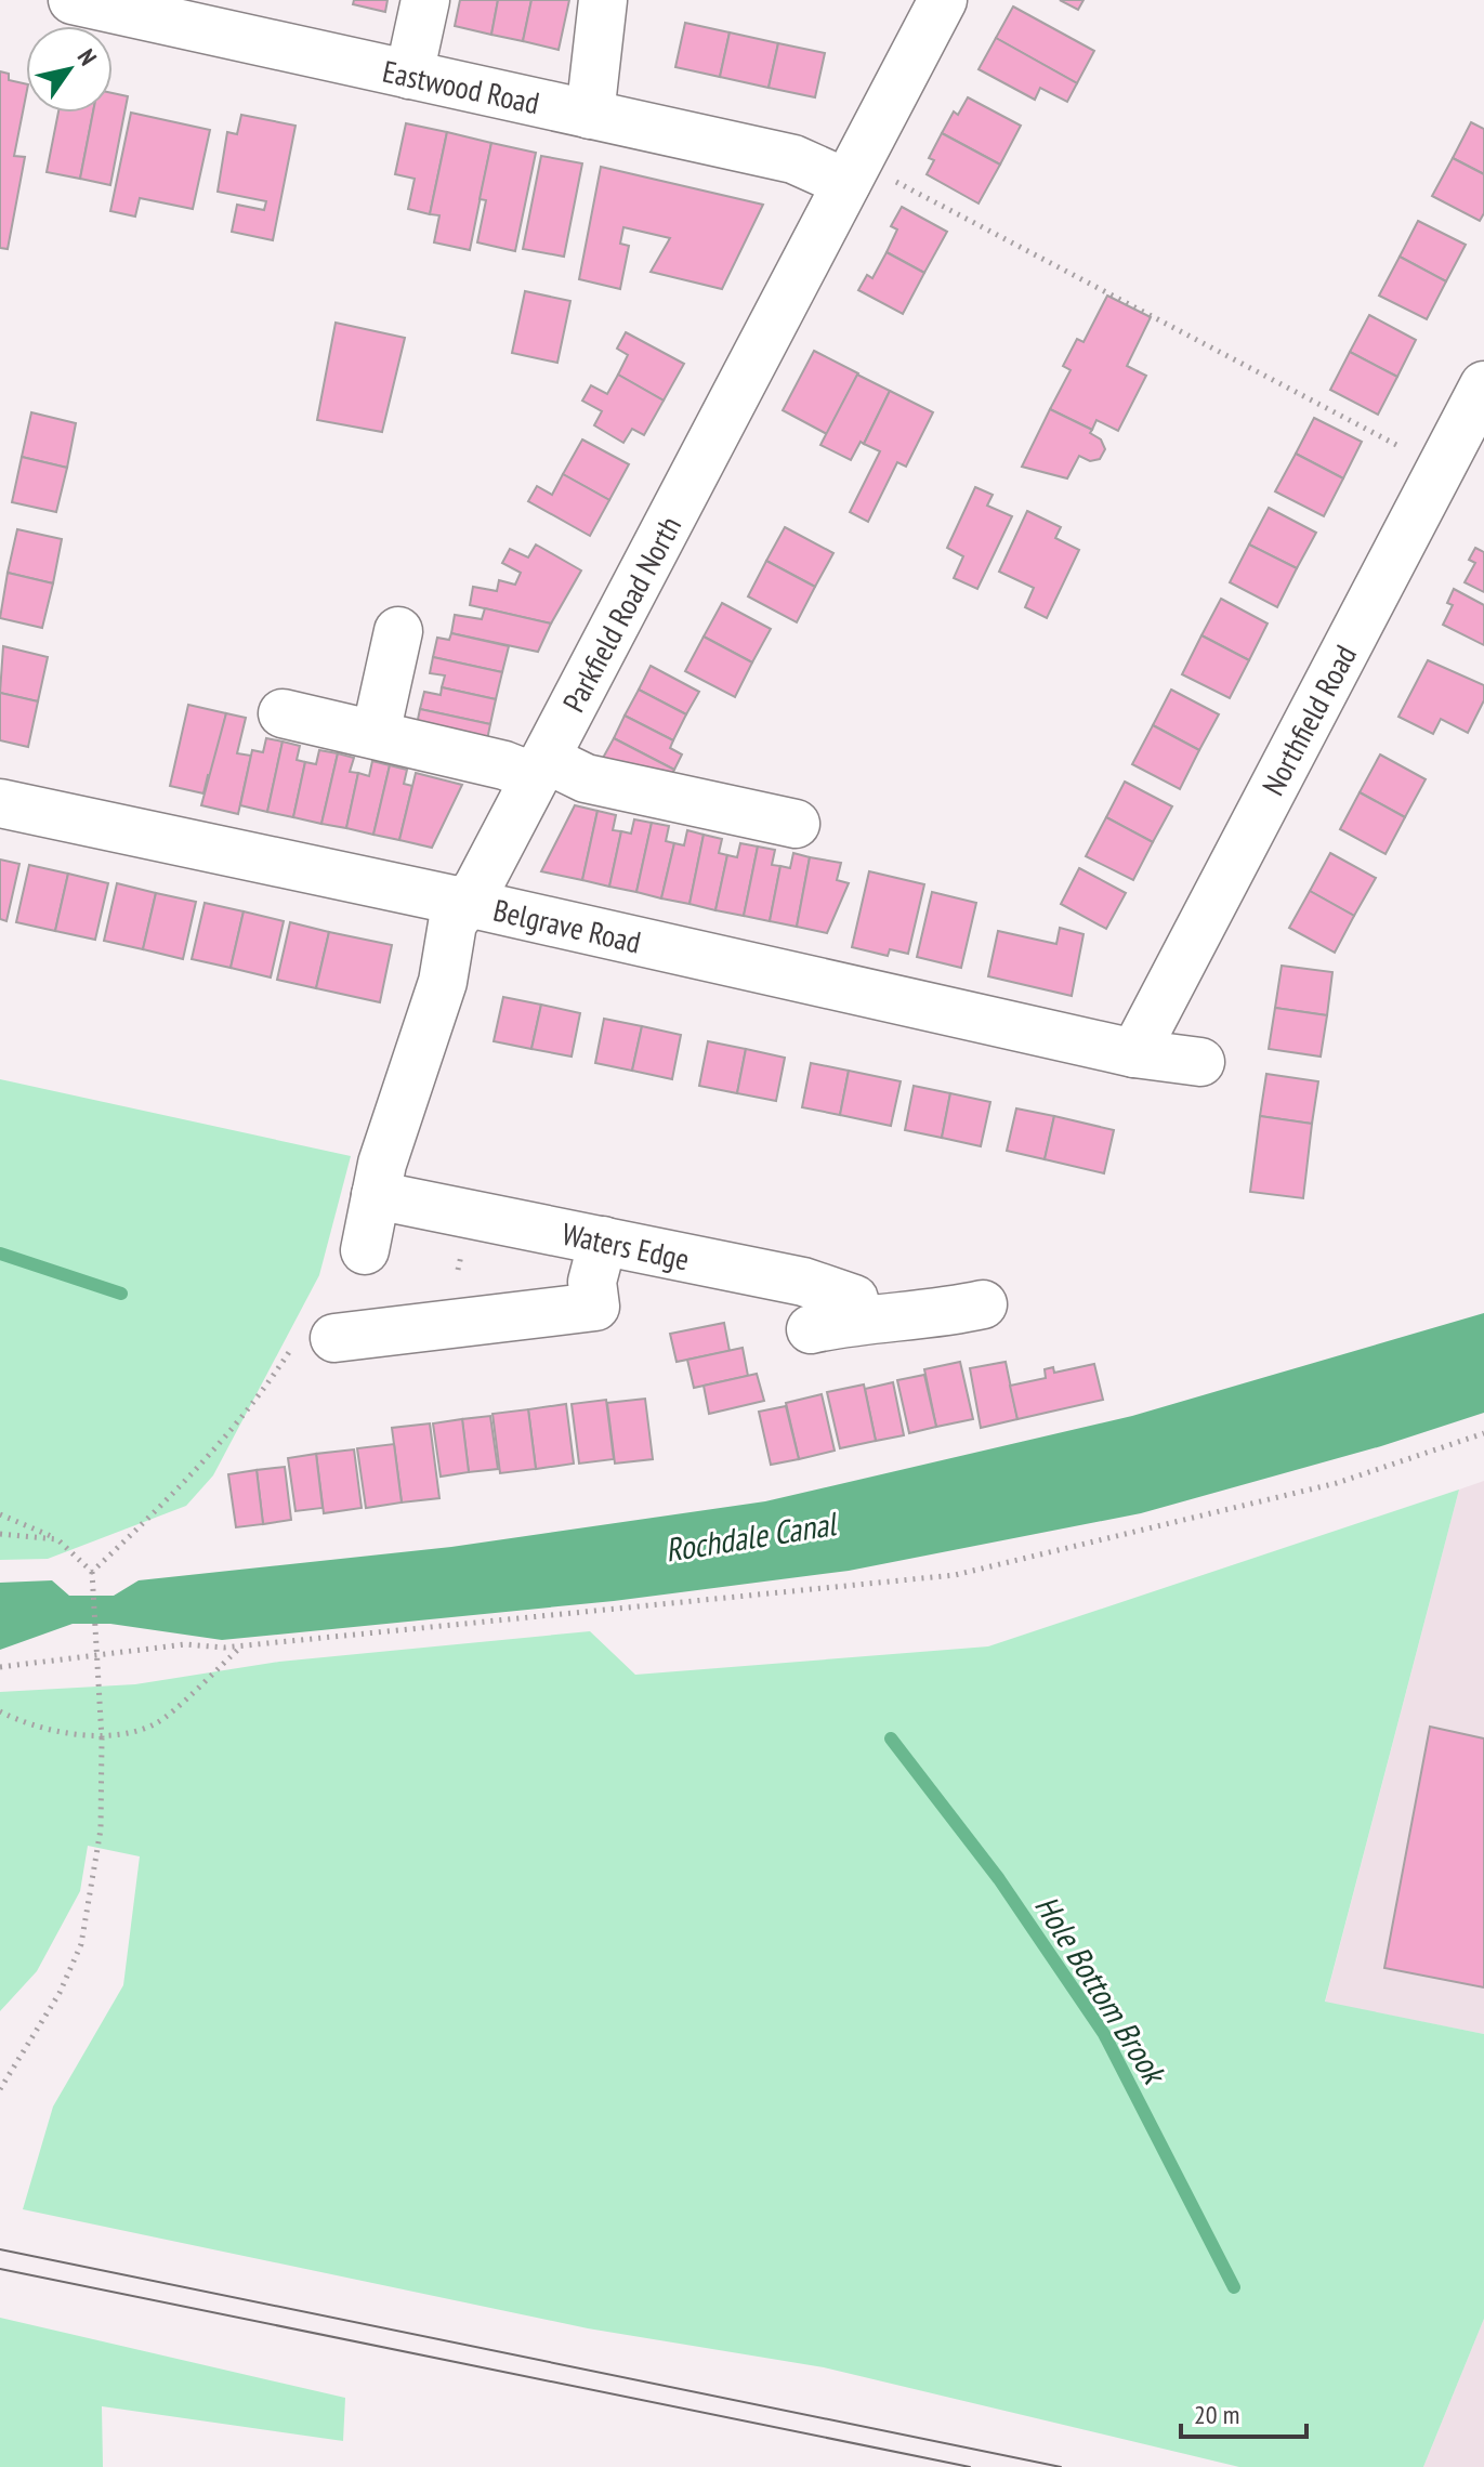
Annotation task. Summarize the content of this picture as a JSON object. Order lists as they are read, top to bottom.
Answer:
{
  "streets": {
    "street": [
      "Eastwood Road",
      "Parkfield Road North",
      "Northfield Road",
      "Belgrave Road",
      "Waters Edge"
    ]
  },
  "crossings": [
    ["Eastwood Road", "Parkfield Road North"],
    ["Parkfield Road North", "Belgrave Road"],
    ["Parkfield Road North", "Waters Edge"],
    ["Northfield Road", "Belgrave Road"]
  ],
  "water": ["Rochdale Canal", "Hole Bottom Brook"],
  "scale_bar": "20 m",
  "north": "top right"
}
